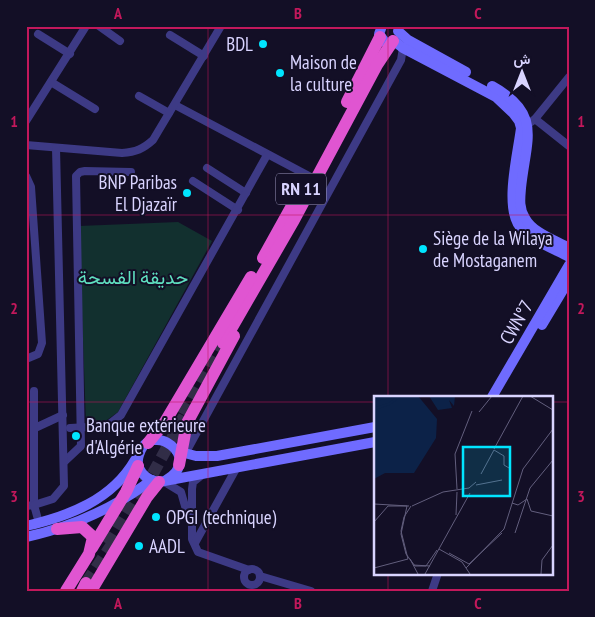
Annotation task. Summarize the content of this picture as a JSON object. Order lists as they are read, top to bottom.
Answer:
{
  "streets": {
    "highway": ["RN 11"],
    "main road": ["CWN°7"]
  },
  "parks": ["حديقة الفسحة"],
  "places": [
    "BDL",
    "Maison de la culture",
    "BNP Paribas El Djazaïr",
    "Siège de la Wilaya de Mostaganem",
    "Banque extérieure d'Algérie",
    "OPGI (technique)",
    "AADL"
  ],
  "north": "top",
  "grid": {
    "columns": ["A", "B", "C"],
    "rows": ["1", "2", "3"]
  }
}
